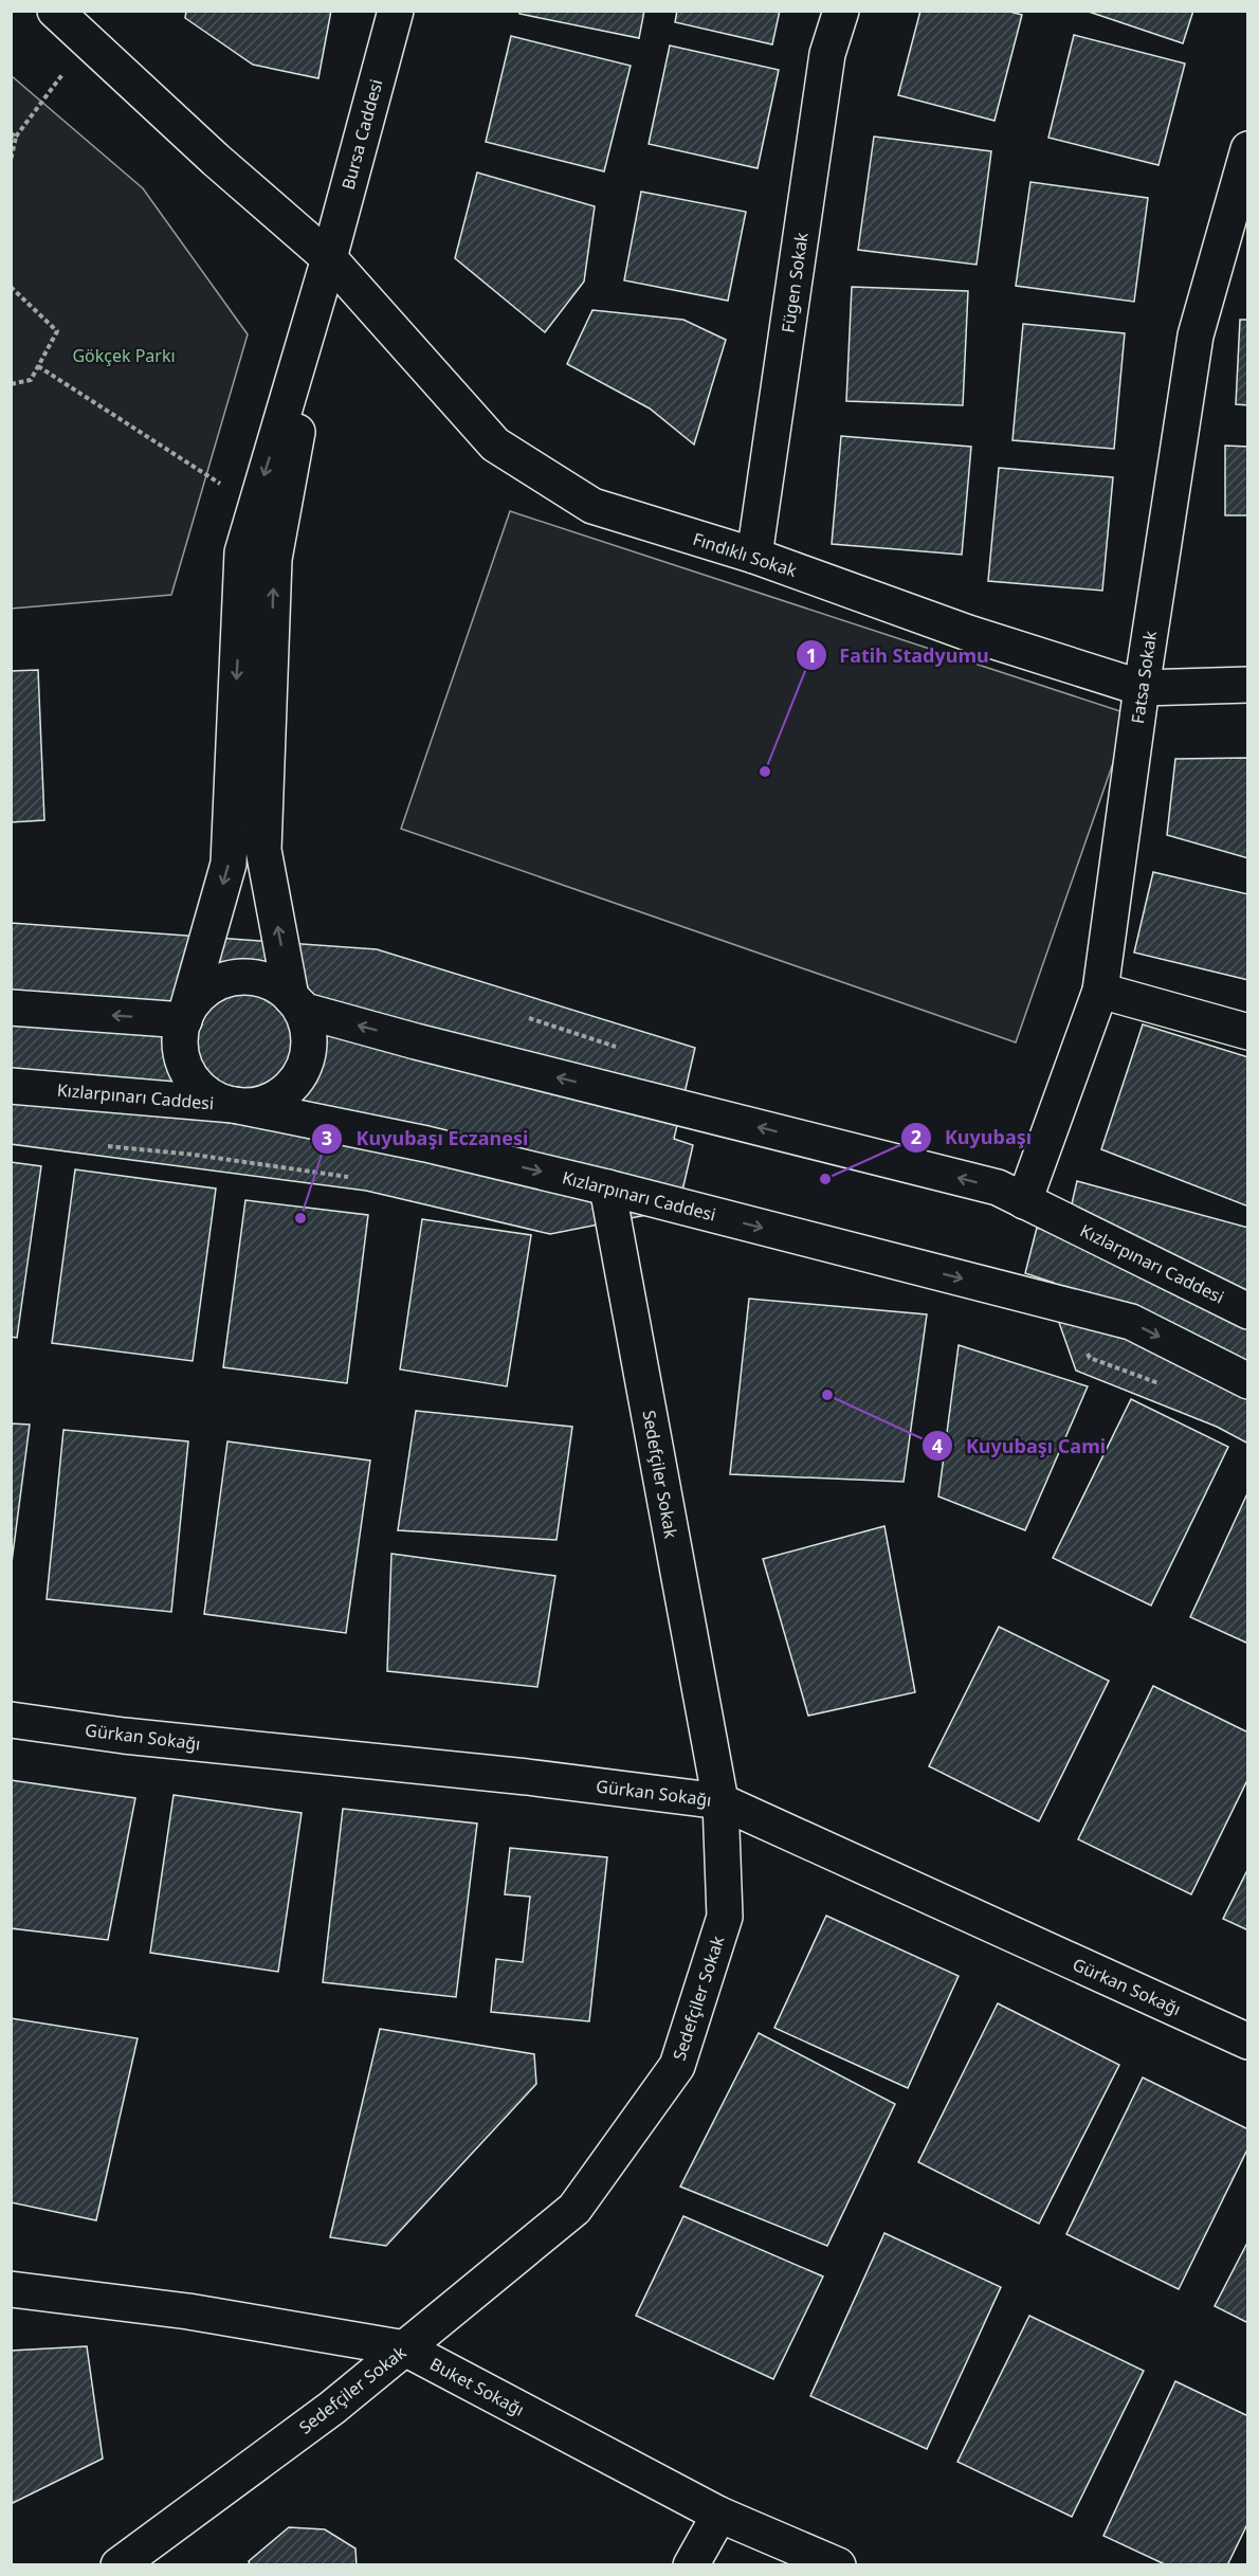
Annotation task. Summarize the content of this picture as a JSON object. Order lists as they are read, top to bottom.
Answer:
{
  "streets": {
    "street": [
      "Bursa Caddesi",
      "Fügen Sokak",
      "Fındıklı Sokak",
      "Fatsa Sokak",
      "Kızlarpınarı Caddesi",
      "Sedefçiler Sokak",
      "Gürkan Sokağı",
      "Buket Sokağı"
    ]
  },
  "crossings": [
    ["Bursa Caddesi", "Fındıklı Sokak"],
    ["Fügen Sokak", "Fındıklı Sokak"],
    ["Fındıklı Sokak", "Fatsa Sokak"],
    ["Fatsa Sokak", "Kızlarpınarı Caddesi"],
    ["Kızlarpınarı Caddesi", "Sedefçiler Sokak"],
    ["Sedefçiler Sokak", "Gürkan Sokağı"],
    ["Sedefçiler Sokak", "Buket Sokağı"]
  ],
  "parks": ["Gökçek Parkı"],
  "places": [
    "Fatih Stadyumu",
    "Kuyubaşı",
    "Kuyubaşı Eczanesi",
    "Kuyubaşı Cami"
  ]
}
